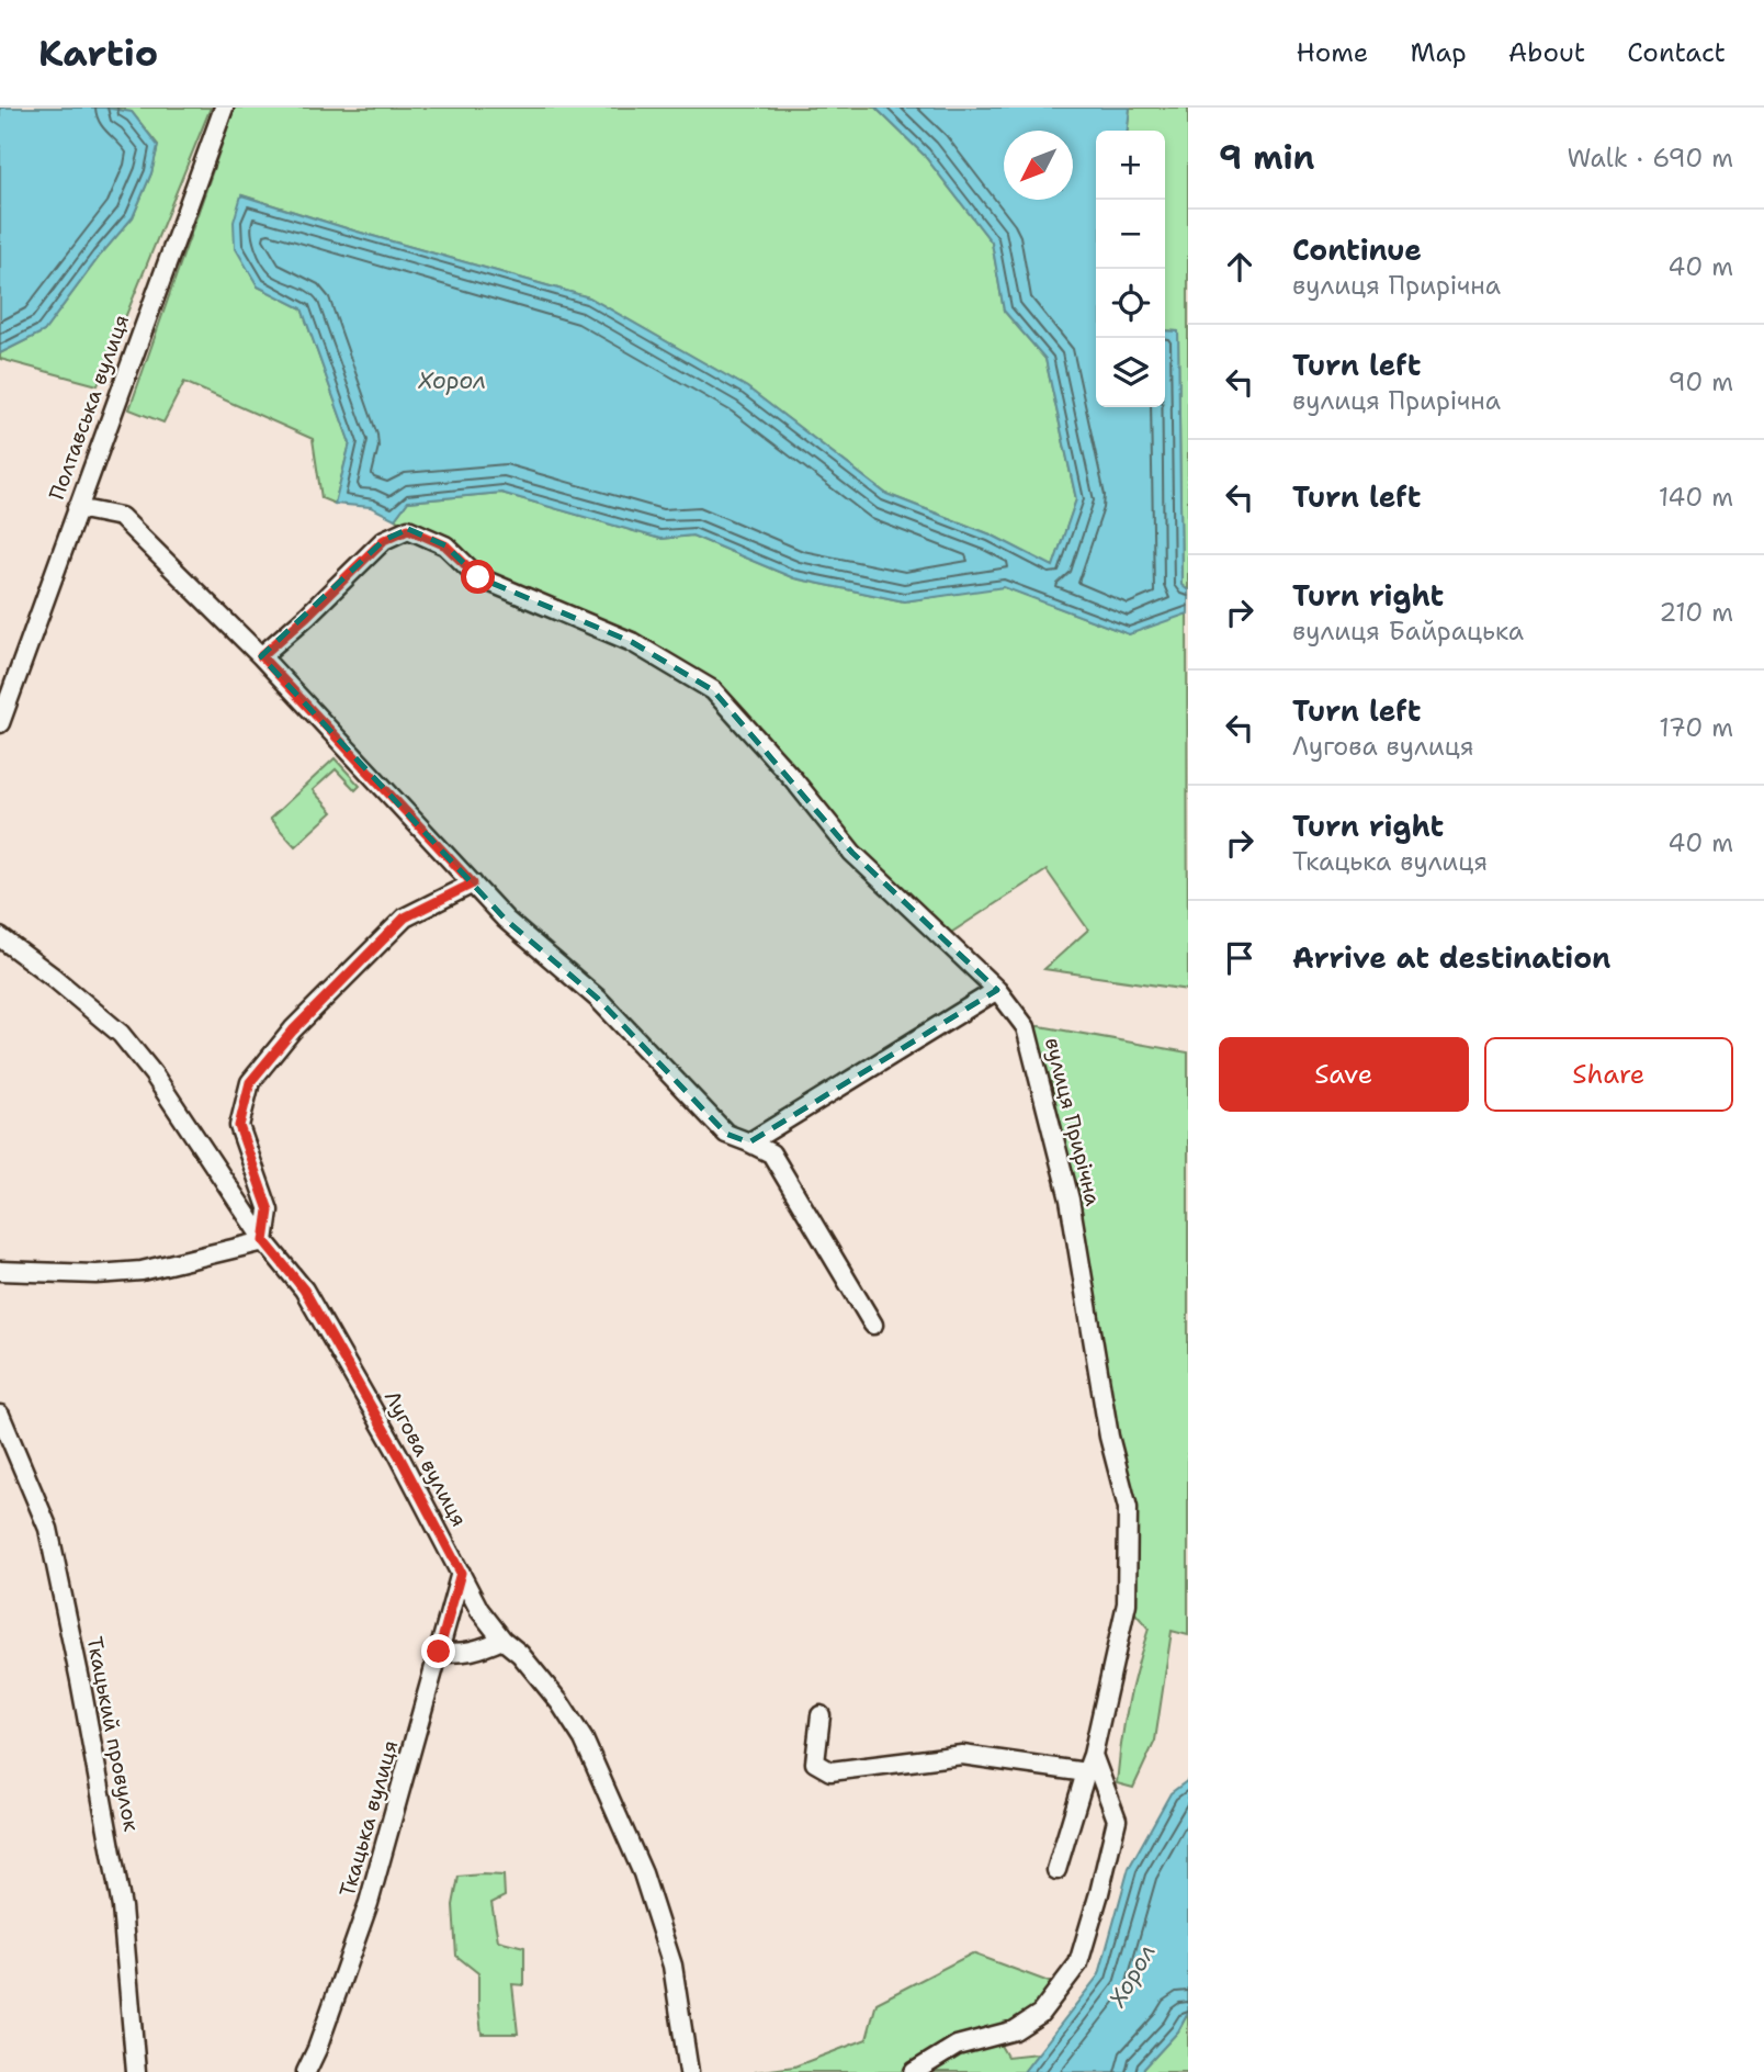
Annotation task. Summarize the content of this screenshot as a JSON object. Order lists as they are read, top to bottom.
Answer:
{
  "streets": {
    "street": [
      "Полтавська вулиця",
      "вулиця Прирічна",
      "Лугова вулиця",
      "Ткацький провулок",
      "Ткацька вулиця"
    ]
  },
  "crossings": [
    ["Лугова вулиця", "Ткацька вулиця"]
  ],
  "water": ["Хорол"],
  "north": "bottom left",
  "page": {
    "header": "Kartio",
    "nav": [
      "Home",
      "Map",
      "About",
      "Contact"
    ],
    "heading": ["9 min", "Walk · 690 m"],
    "map_buttons": ["+", "−"],
    "list": [
      ["Continue", "вулиця Прирічна", "40 m"],
      ["Turn left", "вулиця Прирічна", "90 m"],
      ["Turn left", "140 m"],
      ["Turn right", "вулиця Байрацька", "210 m"],
      ["Turn left", "Лугова вулиця", "170 m"],
      ["Turn right", "Ткацька вулиця", "40 m"],
      "Arrive at destination"
    ],
    "buttons": ["Save", "Share"]
  }
}
